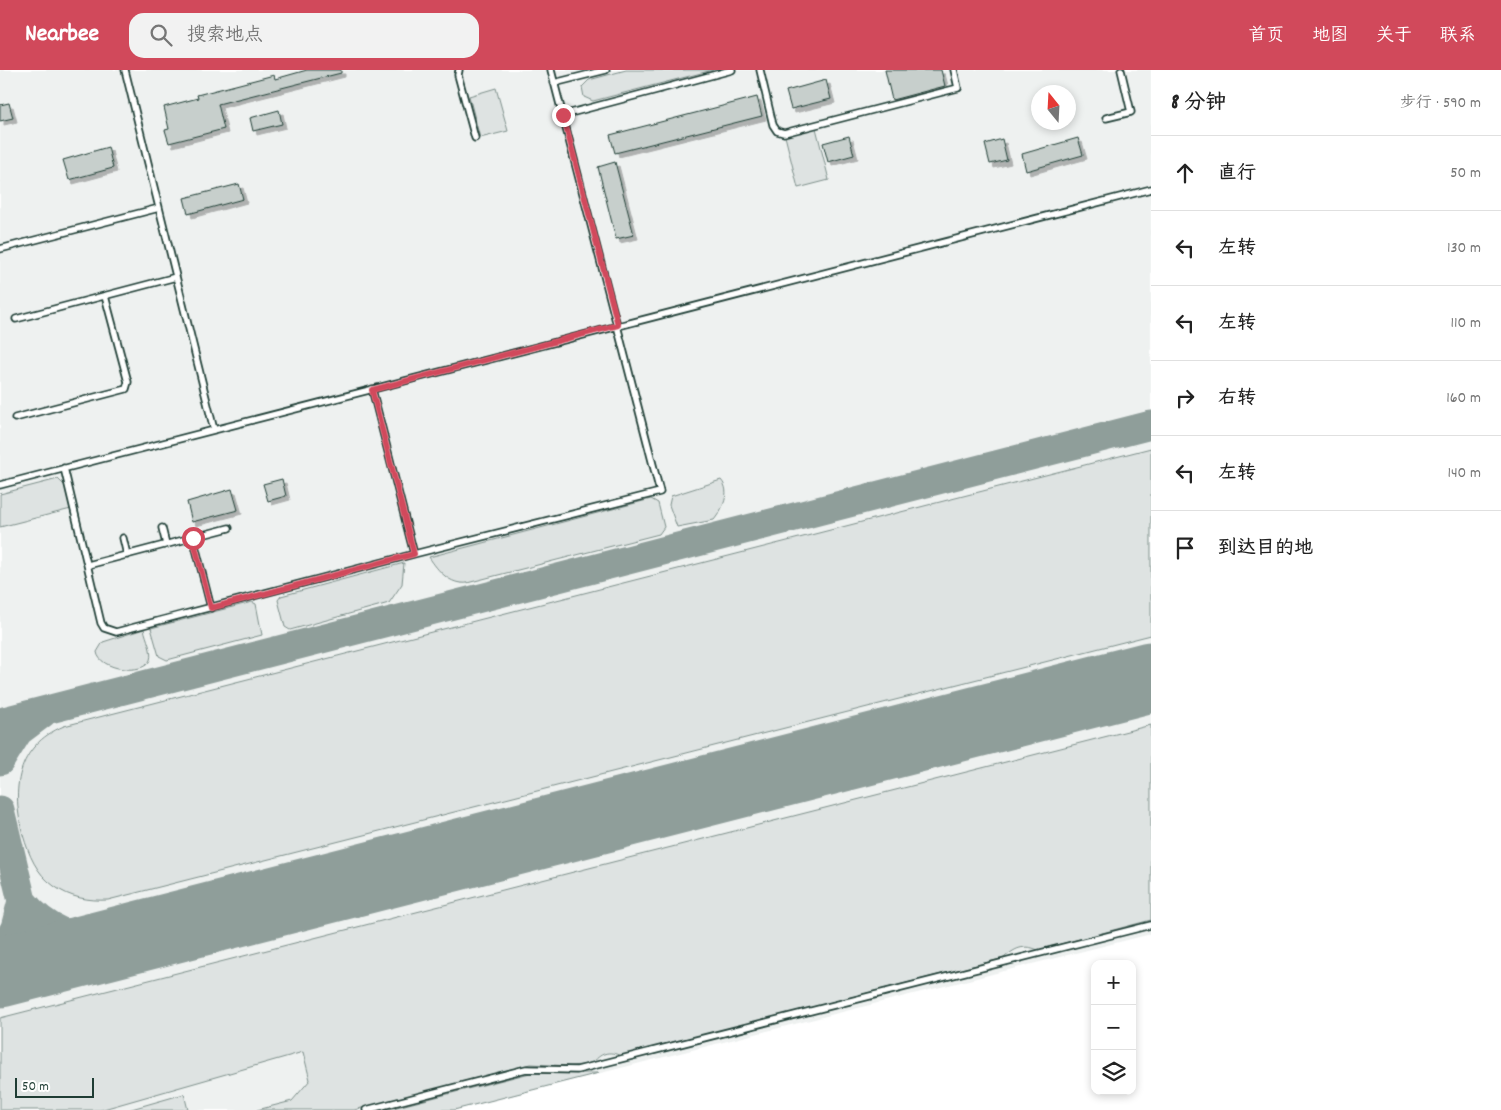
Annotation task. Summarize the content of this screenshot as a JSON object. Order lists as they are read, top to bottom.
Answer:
{
  "scale_bar": "50 m",
  "north": "top",
  "page": {
    "header": "Nearbee",
    "search": "搜索地点",
    "nav": [
      "首页",
      "地图",
      "关于",
      "联系"
    ],
    "heading": ["8 分钟", "步行 · 590 m"],
    "list": [
      ["直行", "50 m"],
      ["左转", "130 m"],
      ["左转", "110 m"],
      ["右转", "160 m"],
      ["左转", "140 m"],
      "到达目的地"
    ],
    "map_buttons": ["+", "−"],
    "scale": "50 m"
  }
}
